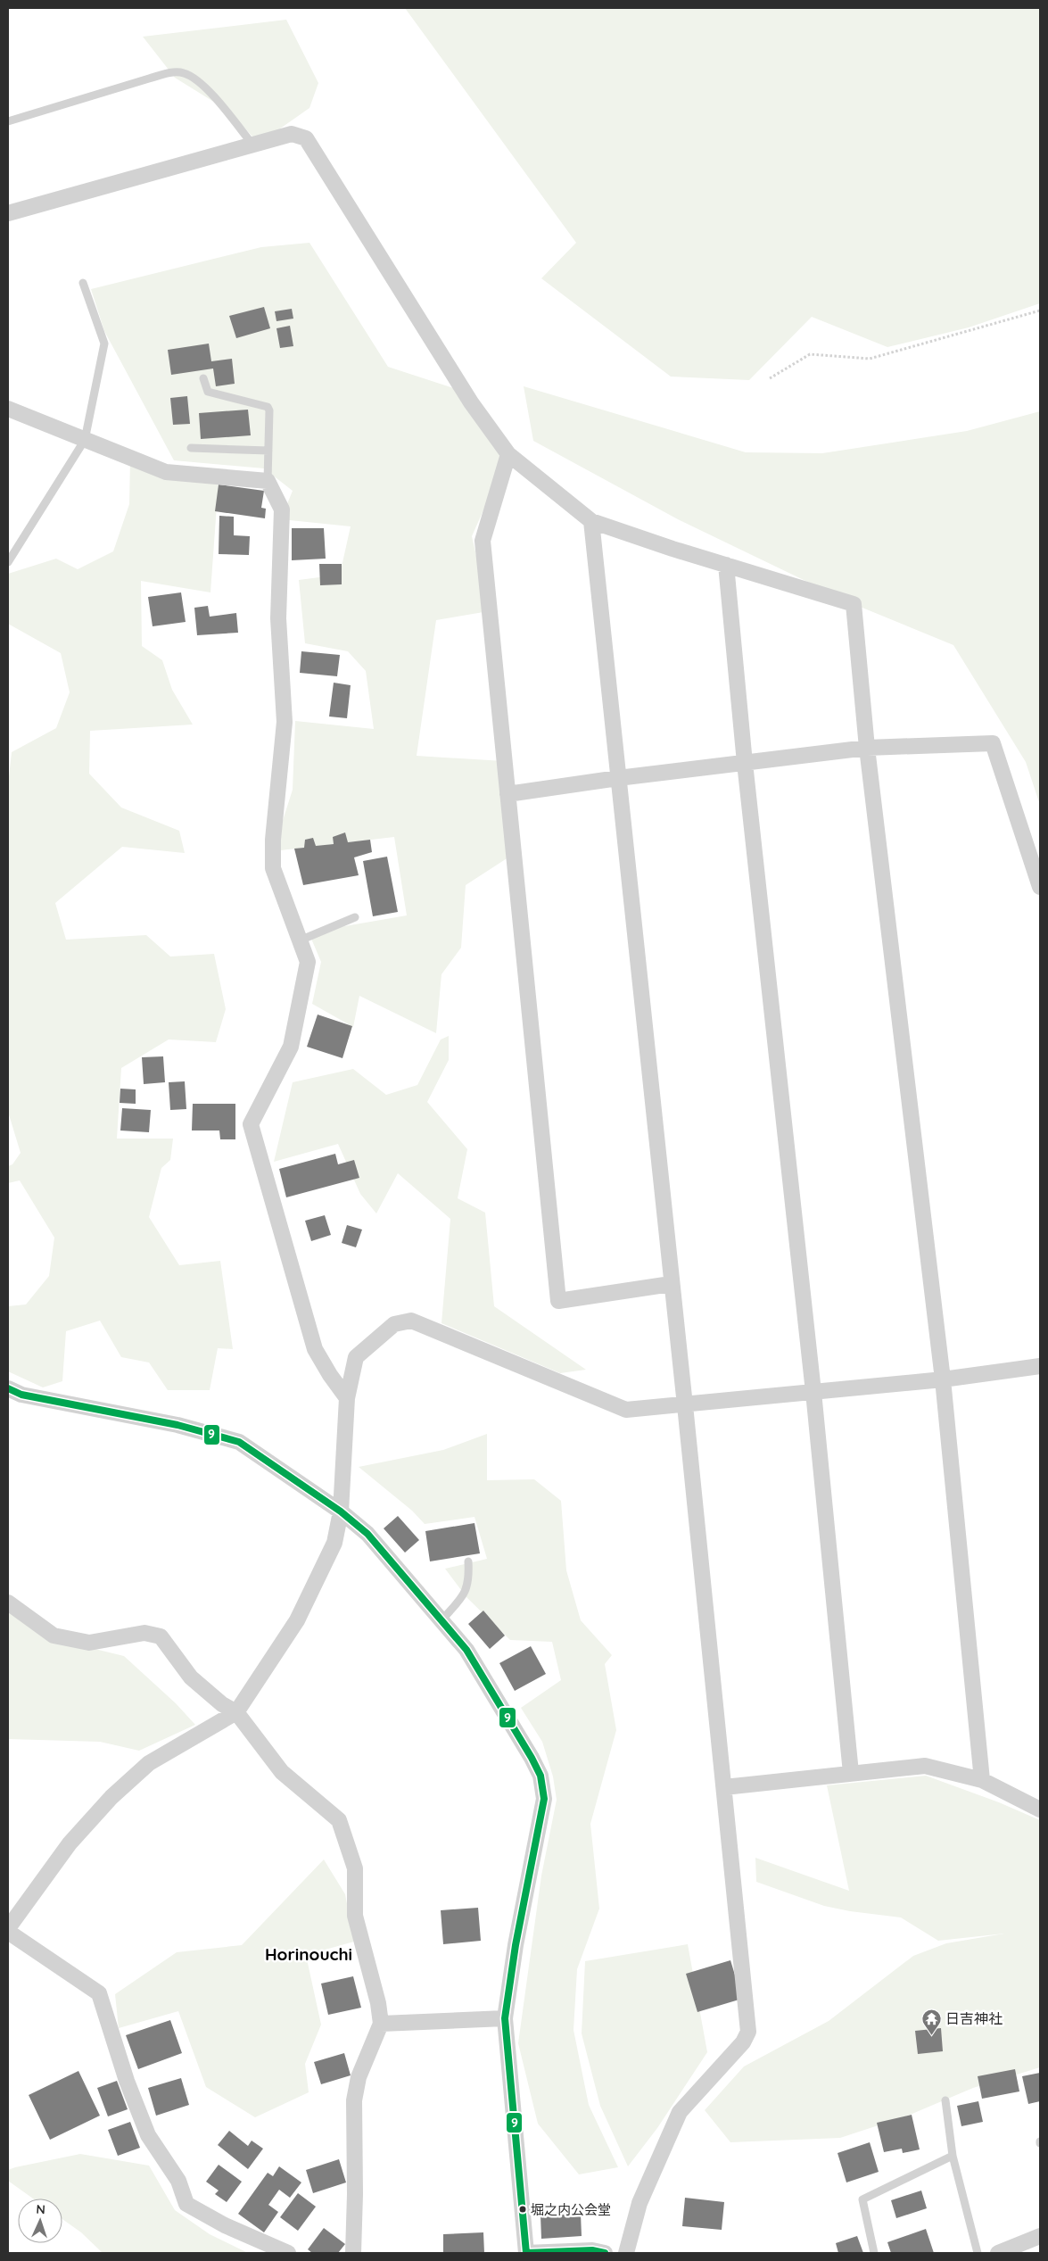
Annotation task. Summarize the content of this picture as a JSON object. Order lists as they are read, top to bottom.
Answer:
{
  "districts": ["Horinouchi"],
  "places": {
    "temple": ["日吉神社"],
    "other": ["堀之内公会堂"]
  },
  "lines": ["transit line 9"],
  "north": "top"
}
